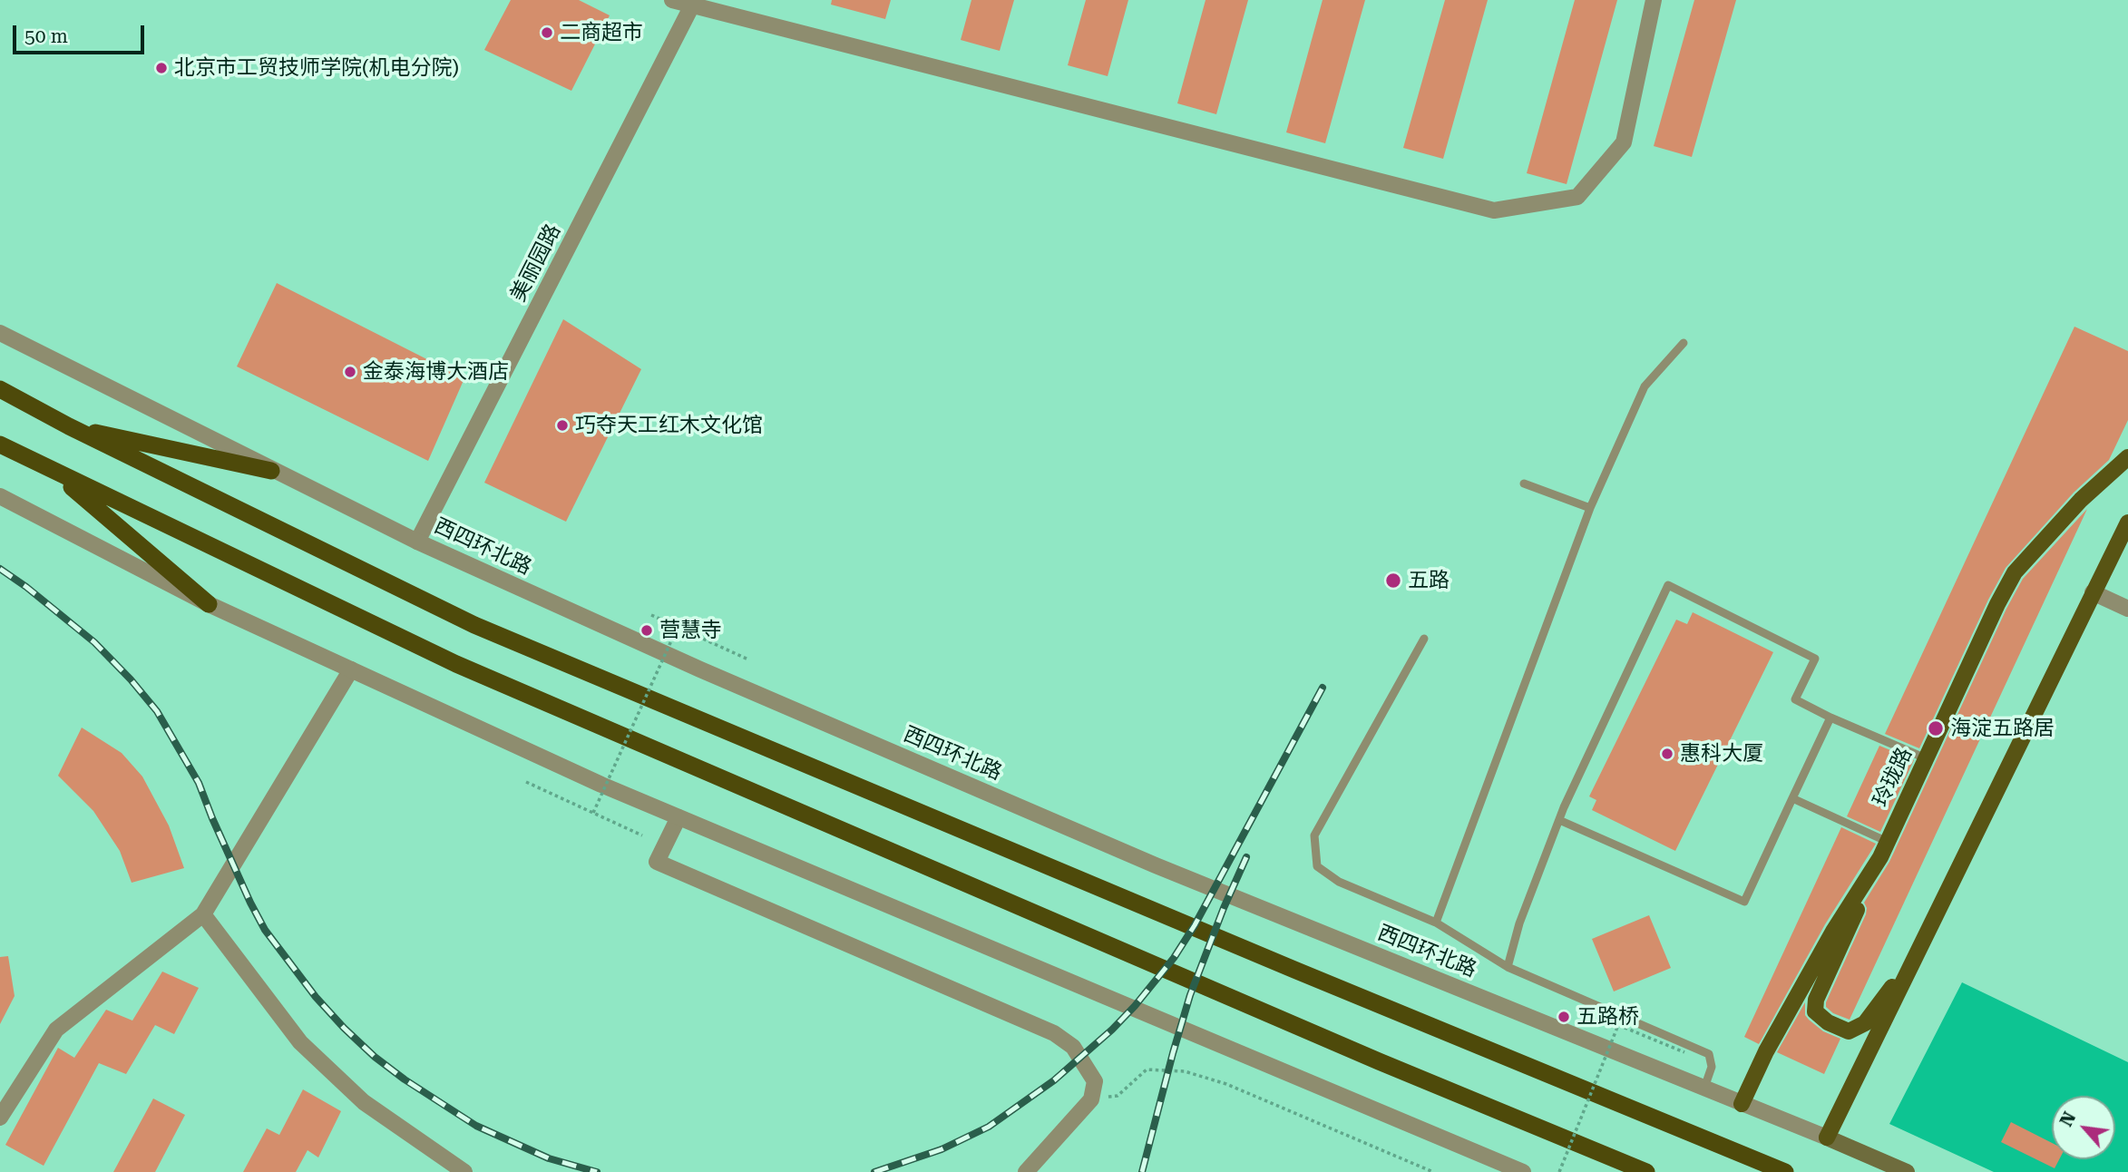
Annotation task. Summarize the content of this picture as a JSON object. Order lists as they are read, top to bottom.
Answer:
{
  "streets": {
    "main road": ["西四环北路", "玲珑路"],
    "street": ["美丽园路"]
  },
  "crossings": [
    ["美丽园路", "西四环北路"],
    ["西四环北路", "玲珑路"]
  ],
  "places": [
    "二商超市",
    "北京市工贸技师学院(机电分院)",
    "金泰海博大酒店",
    "巧夺天工红木文化馆",
    "五路",
    "营慧寺",
    "海淀五路居",
    "惠科大厦",
    "五路桥"
  ],
  "scale_bar": "50 m",
  "north": "top left"
}
